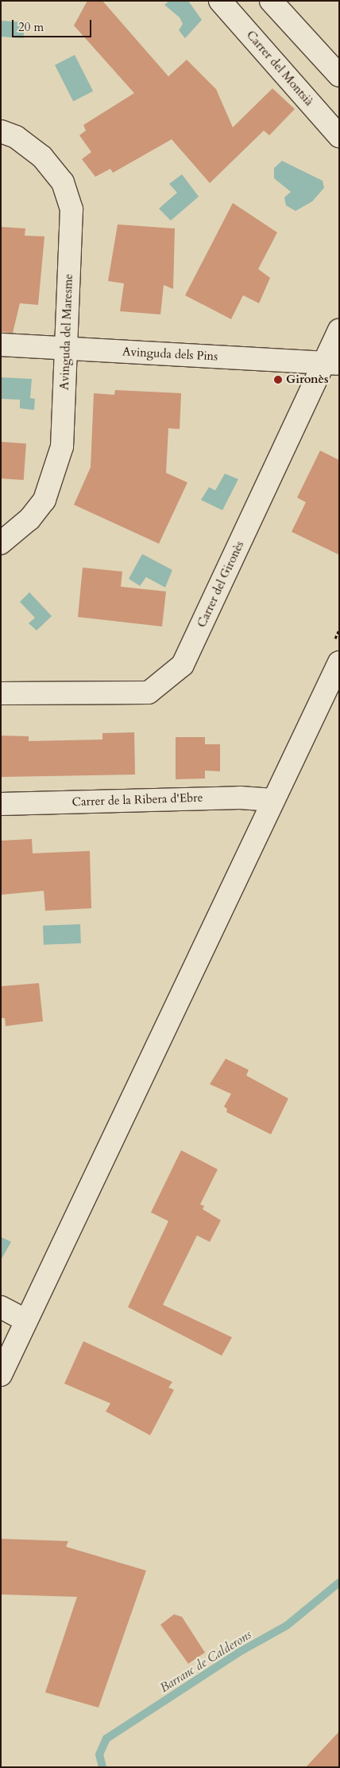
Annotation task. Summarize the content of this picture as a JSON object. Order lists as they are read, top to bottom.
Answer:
{
  "streets": {
    "street": [
      "Carrer del Montsià",
      "Avinguda del Maresme",
      "Avinguda dels Pins",
      "Carrer del Gironès",
      "Carrer de la Ribera d'Ebre"
    ]
  },
  "crossings": [
    ["Avinguda del Maresme", "Avinguda dels Pins"],
    ["Avinguda dels Pins", "Carrer del Gironès"]
  ],
  "water": ["Barranc de Calderons"],
  "places": ["Gironès"],
  "scale_bar": "20 m"
}
